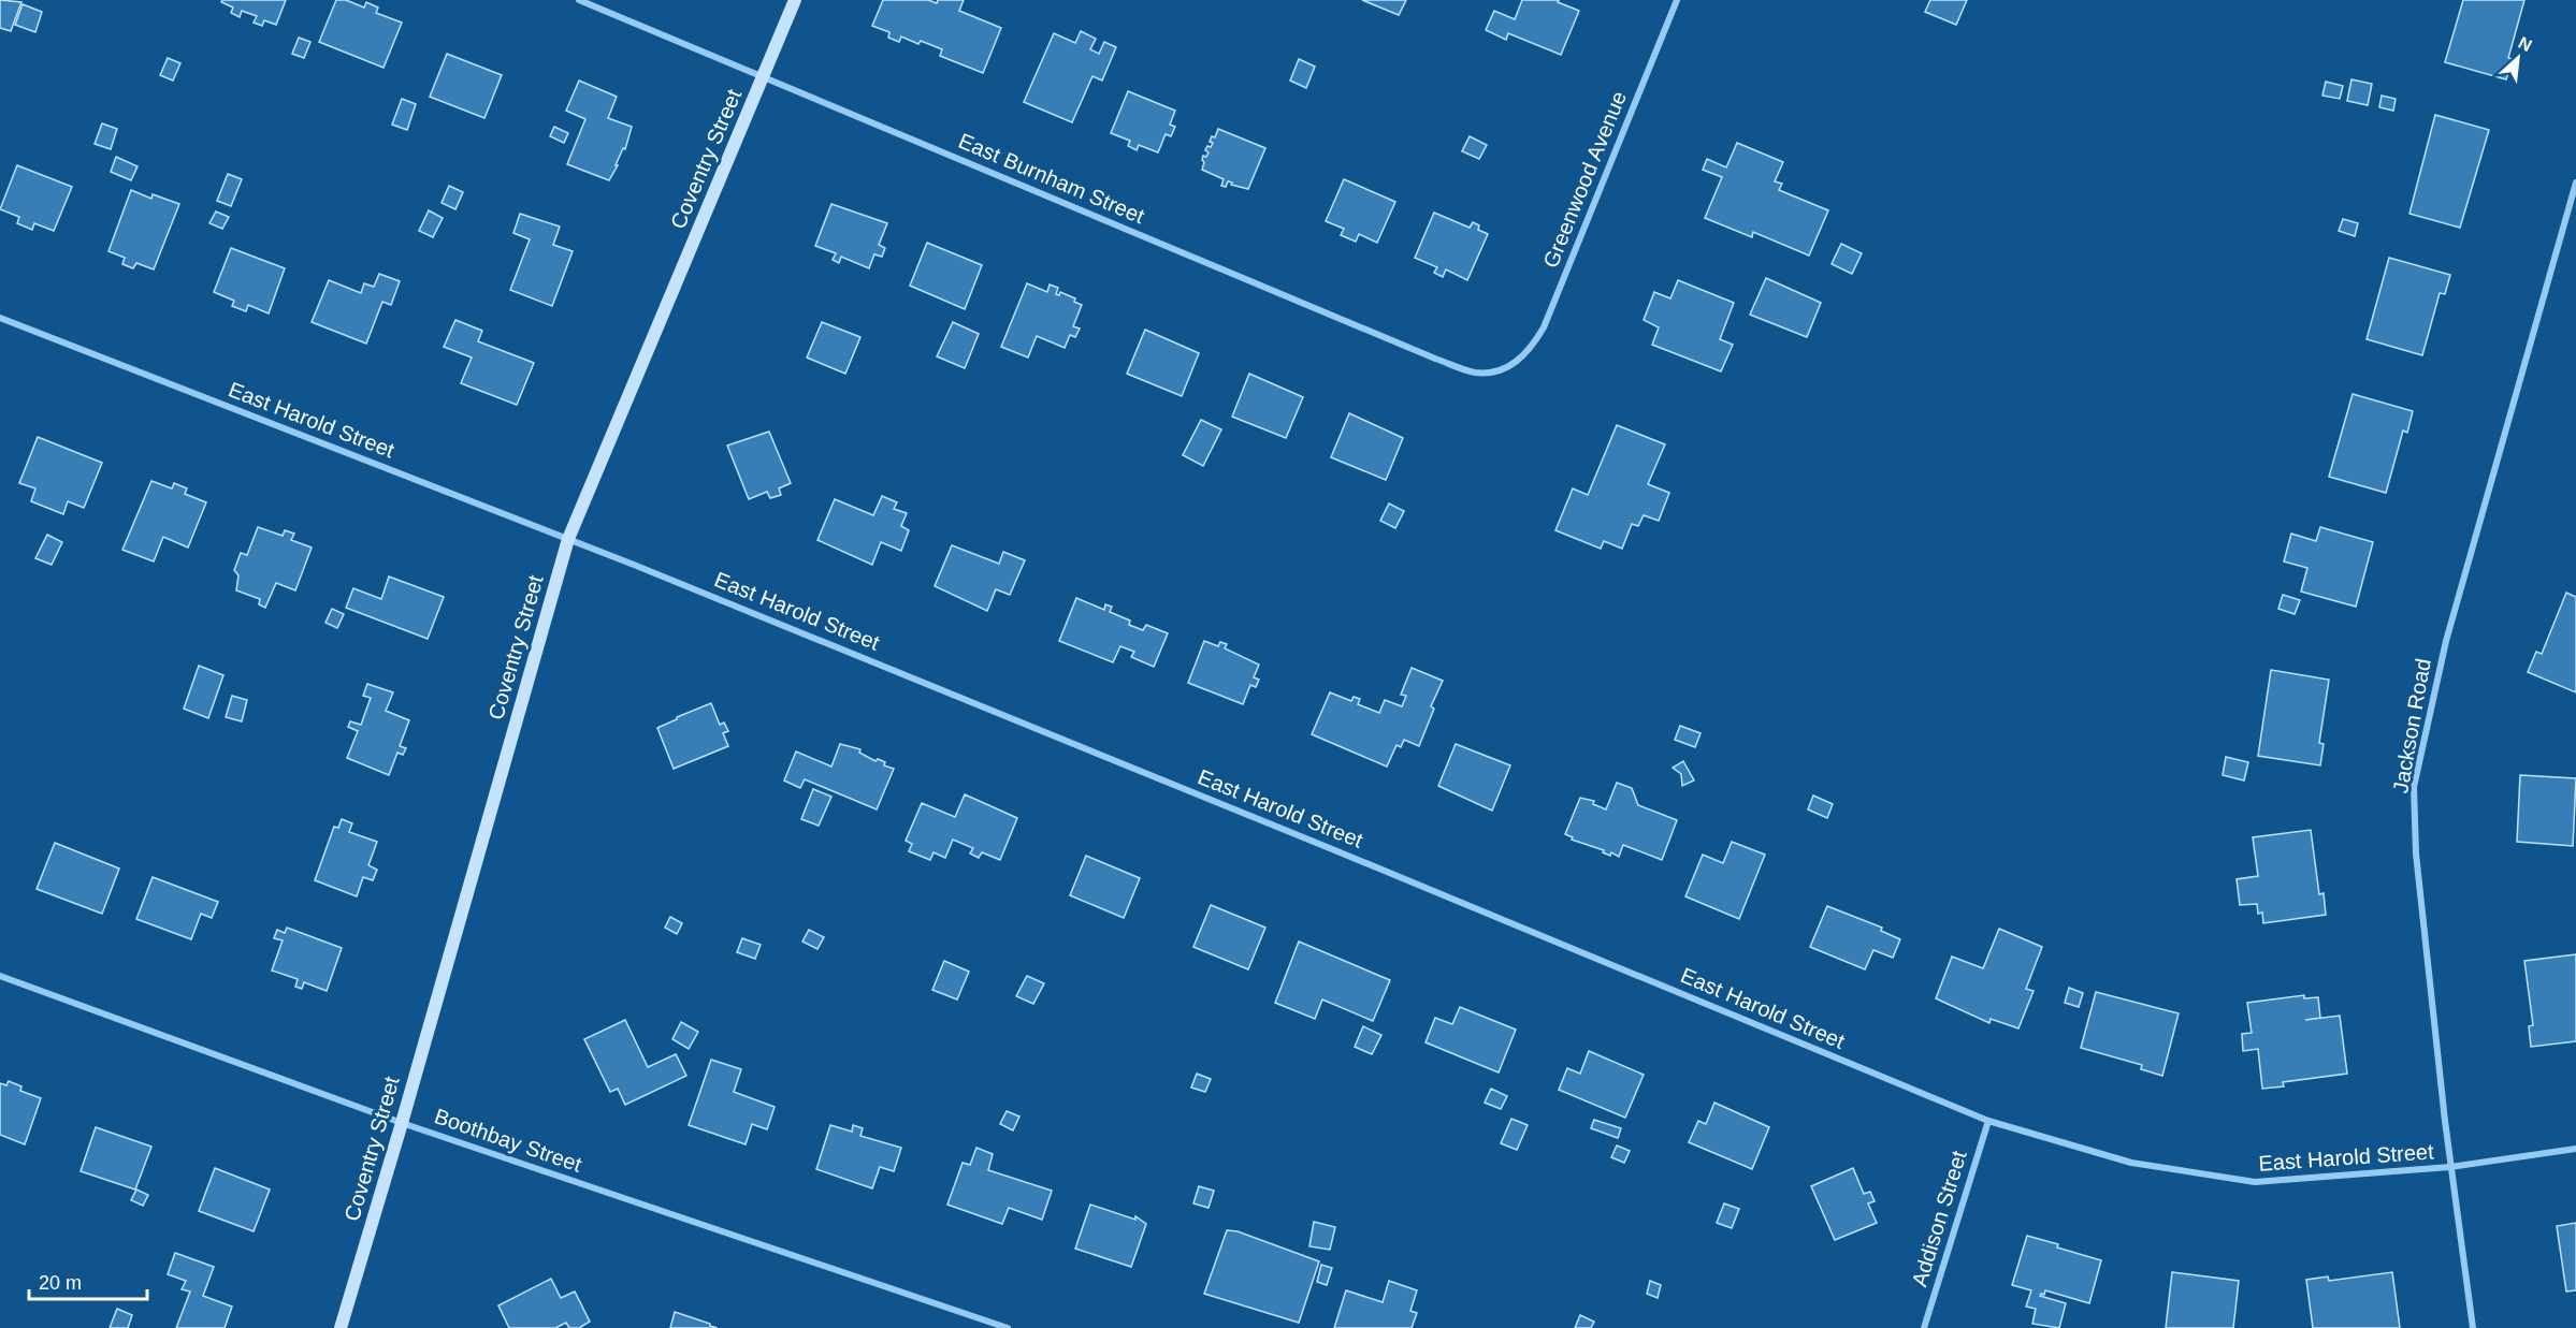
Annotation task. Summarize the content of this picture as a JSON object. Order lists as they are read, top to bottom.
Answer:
{
  "streets": {
    "street": [
      "Coventry Street",
      "East Burnham Street",
      "Greenwood Avenue",
      "East Harold Street",
      "Jackson Road",
      "Boothbay Street",
      "Addison Street"
    ]
  },
  "crossings": [
    ["Coventry Street", "East Burnham Street"],
    ["Coventry Street", "East Harold Street"],
    ["Coventry Street", "Boothbay Street"],
    ["East Burnham Street", "Greenwood Avenue"],
    ["East Harold Street", "Jackson Road"],
    ["East Harold Street", "Addison Street"]
  ],
  "scale_bar": "20 m",
  "north": "top right"
}
